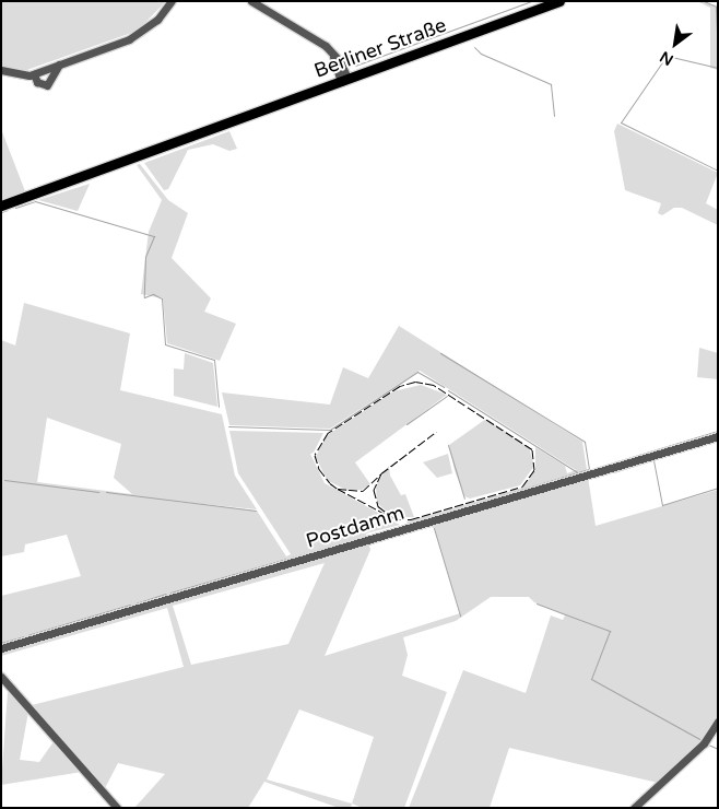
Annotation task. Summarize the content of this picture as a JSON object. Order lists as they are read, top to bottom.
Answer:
{
  "streets": {
    "main road": ["Berliner Straße"],
    "street": ["Postdamm"]
  },
  "north": "bottom left"
}
